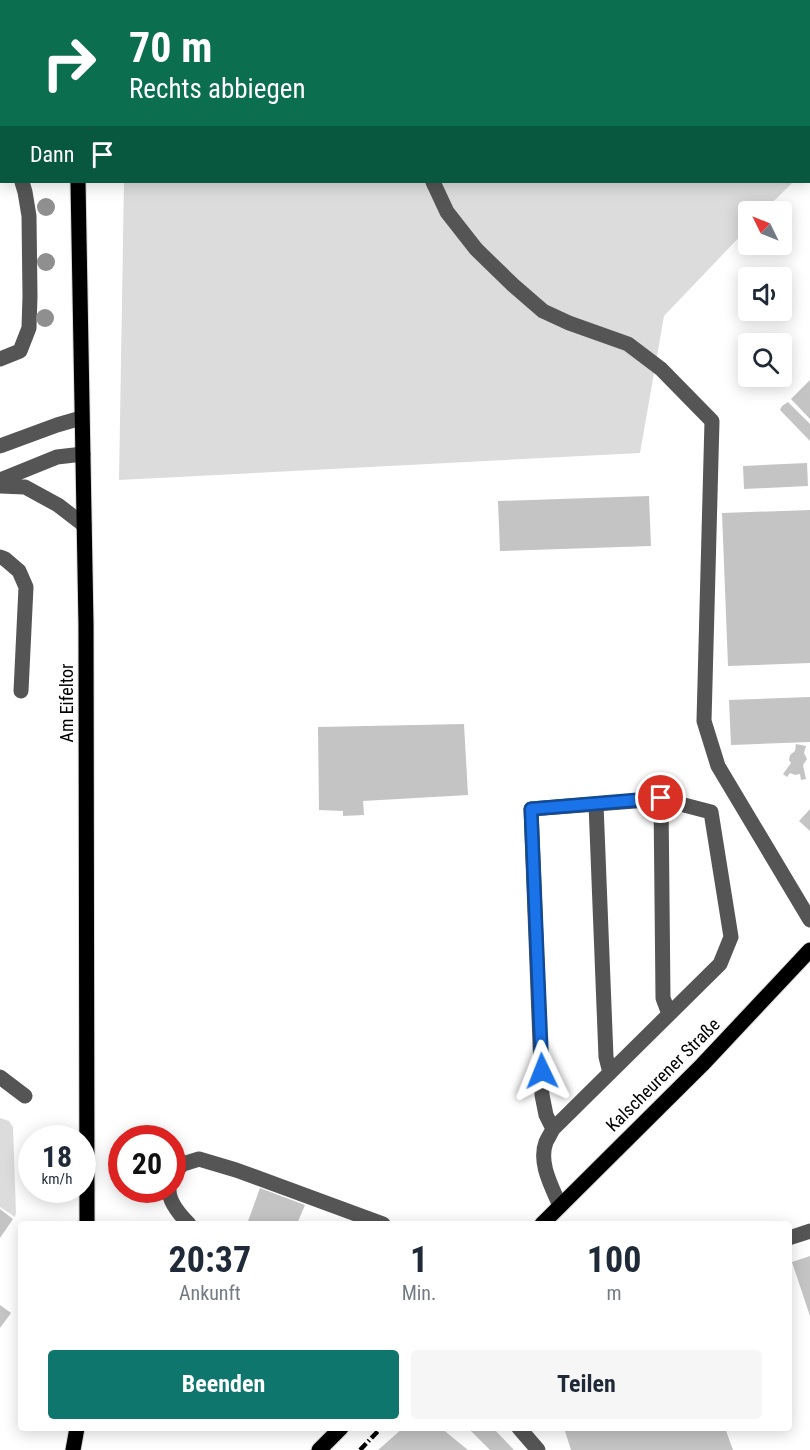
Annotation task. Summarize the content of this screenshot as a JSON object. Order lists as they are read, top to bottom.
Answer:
{
  "streets": {
    "main road": ["Am Eifeltor", "Kalscheurener Straße"]
  },
  "north": "top left",
  "page": {
    "turn": ["70 m", "Rechts abbiegen"],
    "then": "Dann",
    "speed": "18 km/h",
    "limit": "20",
    "eta": [
      "20:37",
      "Ankunft",
      "1",
      "Min.",
      "100",
      "m"
    ],
    "buttons": ["Beenden", "Teilen"]
  }
}
